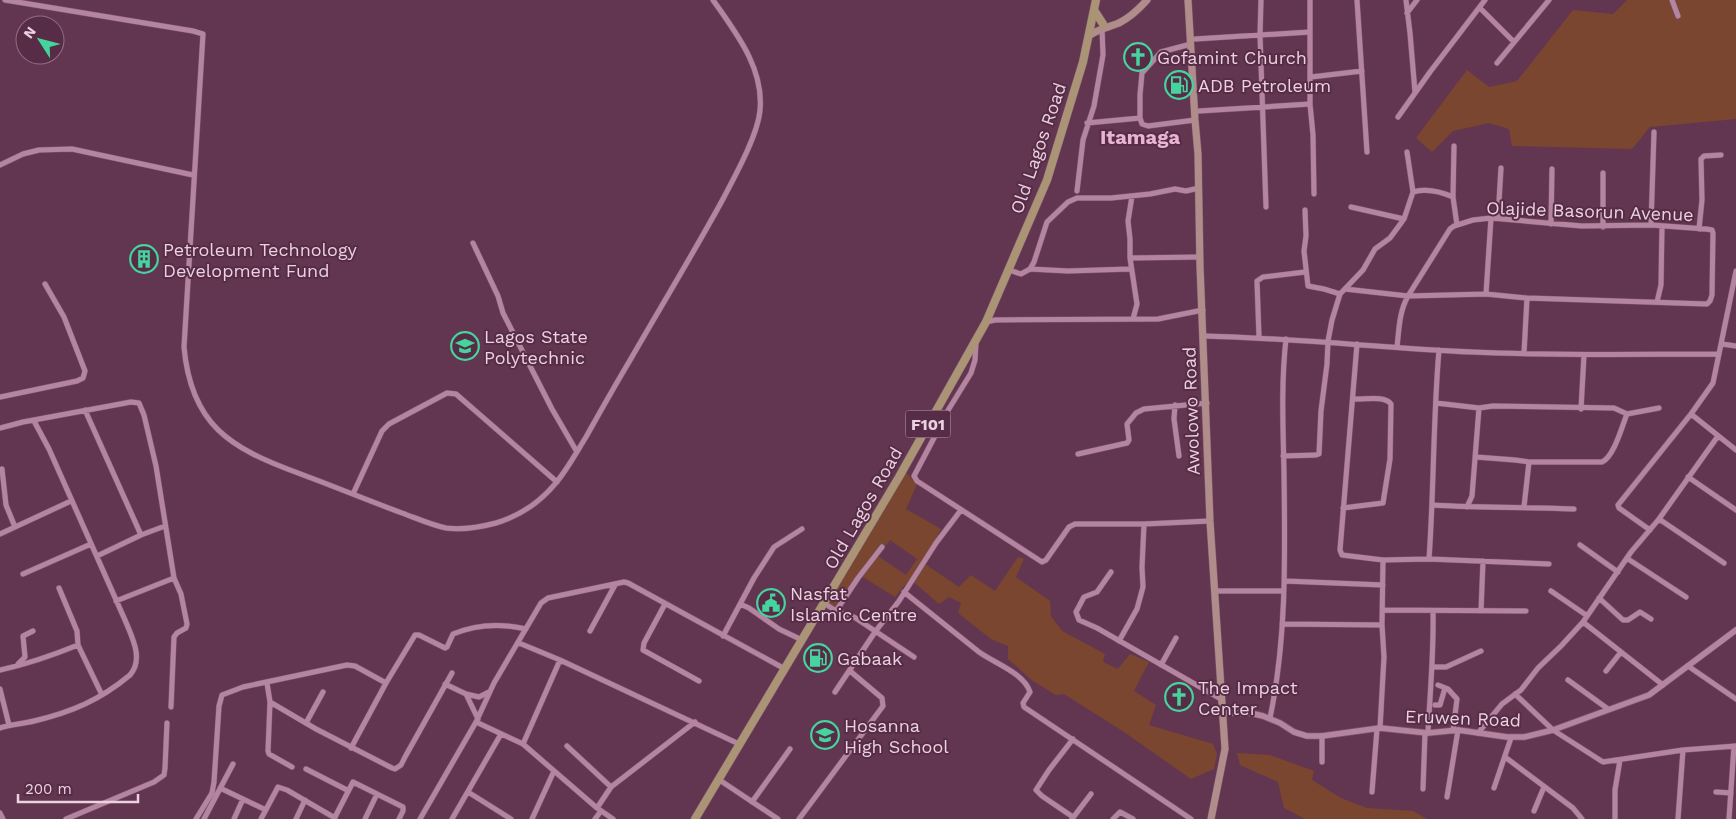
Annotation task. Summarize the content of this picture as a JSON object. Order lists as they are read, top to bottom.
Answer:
{
  "streets": {
    "main road": ["Old Lagos Road", "Awolowo Road", "F101"],
    "street": ["Olajide Basorun Avenue", "Eruwen Road"]
  },
  "crossings": [
    ["Awolowo Road", "Eruwen Road"]
  ],
  "districts": ["Itamaga"],
  "places": {
    "church": ["Gofamint Church", "The Impact Center"],
    "fuel station": ["ADB Petroleum", "Gabaak"],
    "building": ["Petroleum Technology Development Fund"],
    "school or university": ["Lagos State Polytechnic", "Hosanna High School"],
    "public building": ["Nasfat Islamic Centre"]
  },
  "scale_bar": "200 m",
  "north": "top left"
}
